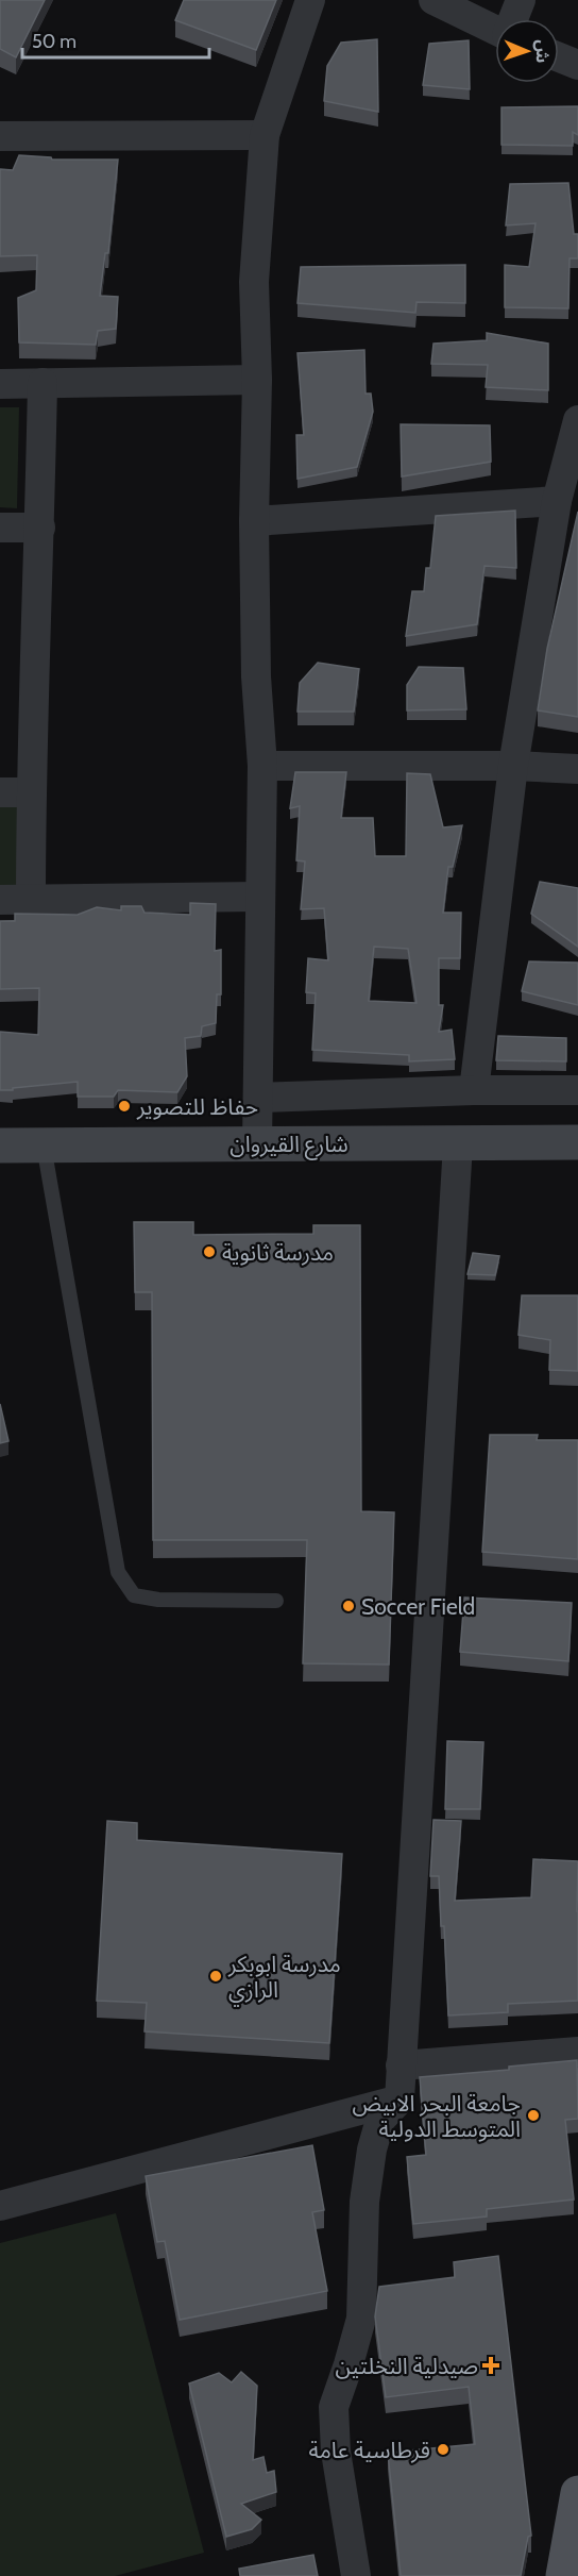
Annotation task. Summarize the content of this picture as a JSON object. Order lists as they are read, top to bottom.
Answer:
{
  "streets": {
    "main road": ["شارع القيروان"]
  },
  "places": {
    "other": [
      "حفاظ للتصوير",
      "مدرسة ثانوية",
      "Soccer Field",
      "مدرسة ابوبكر الرازي",
      "جامعة البحر الابيض المتوسط الدولية",
      "قرطاسية عامة"
    ],
    "health": ["صيدلية النخلتين"]
  },
  "scale_bar": "50 m",
  "north": "right"
}
